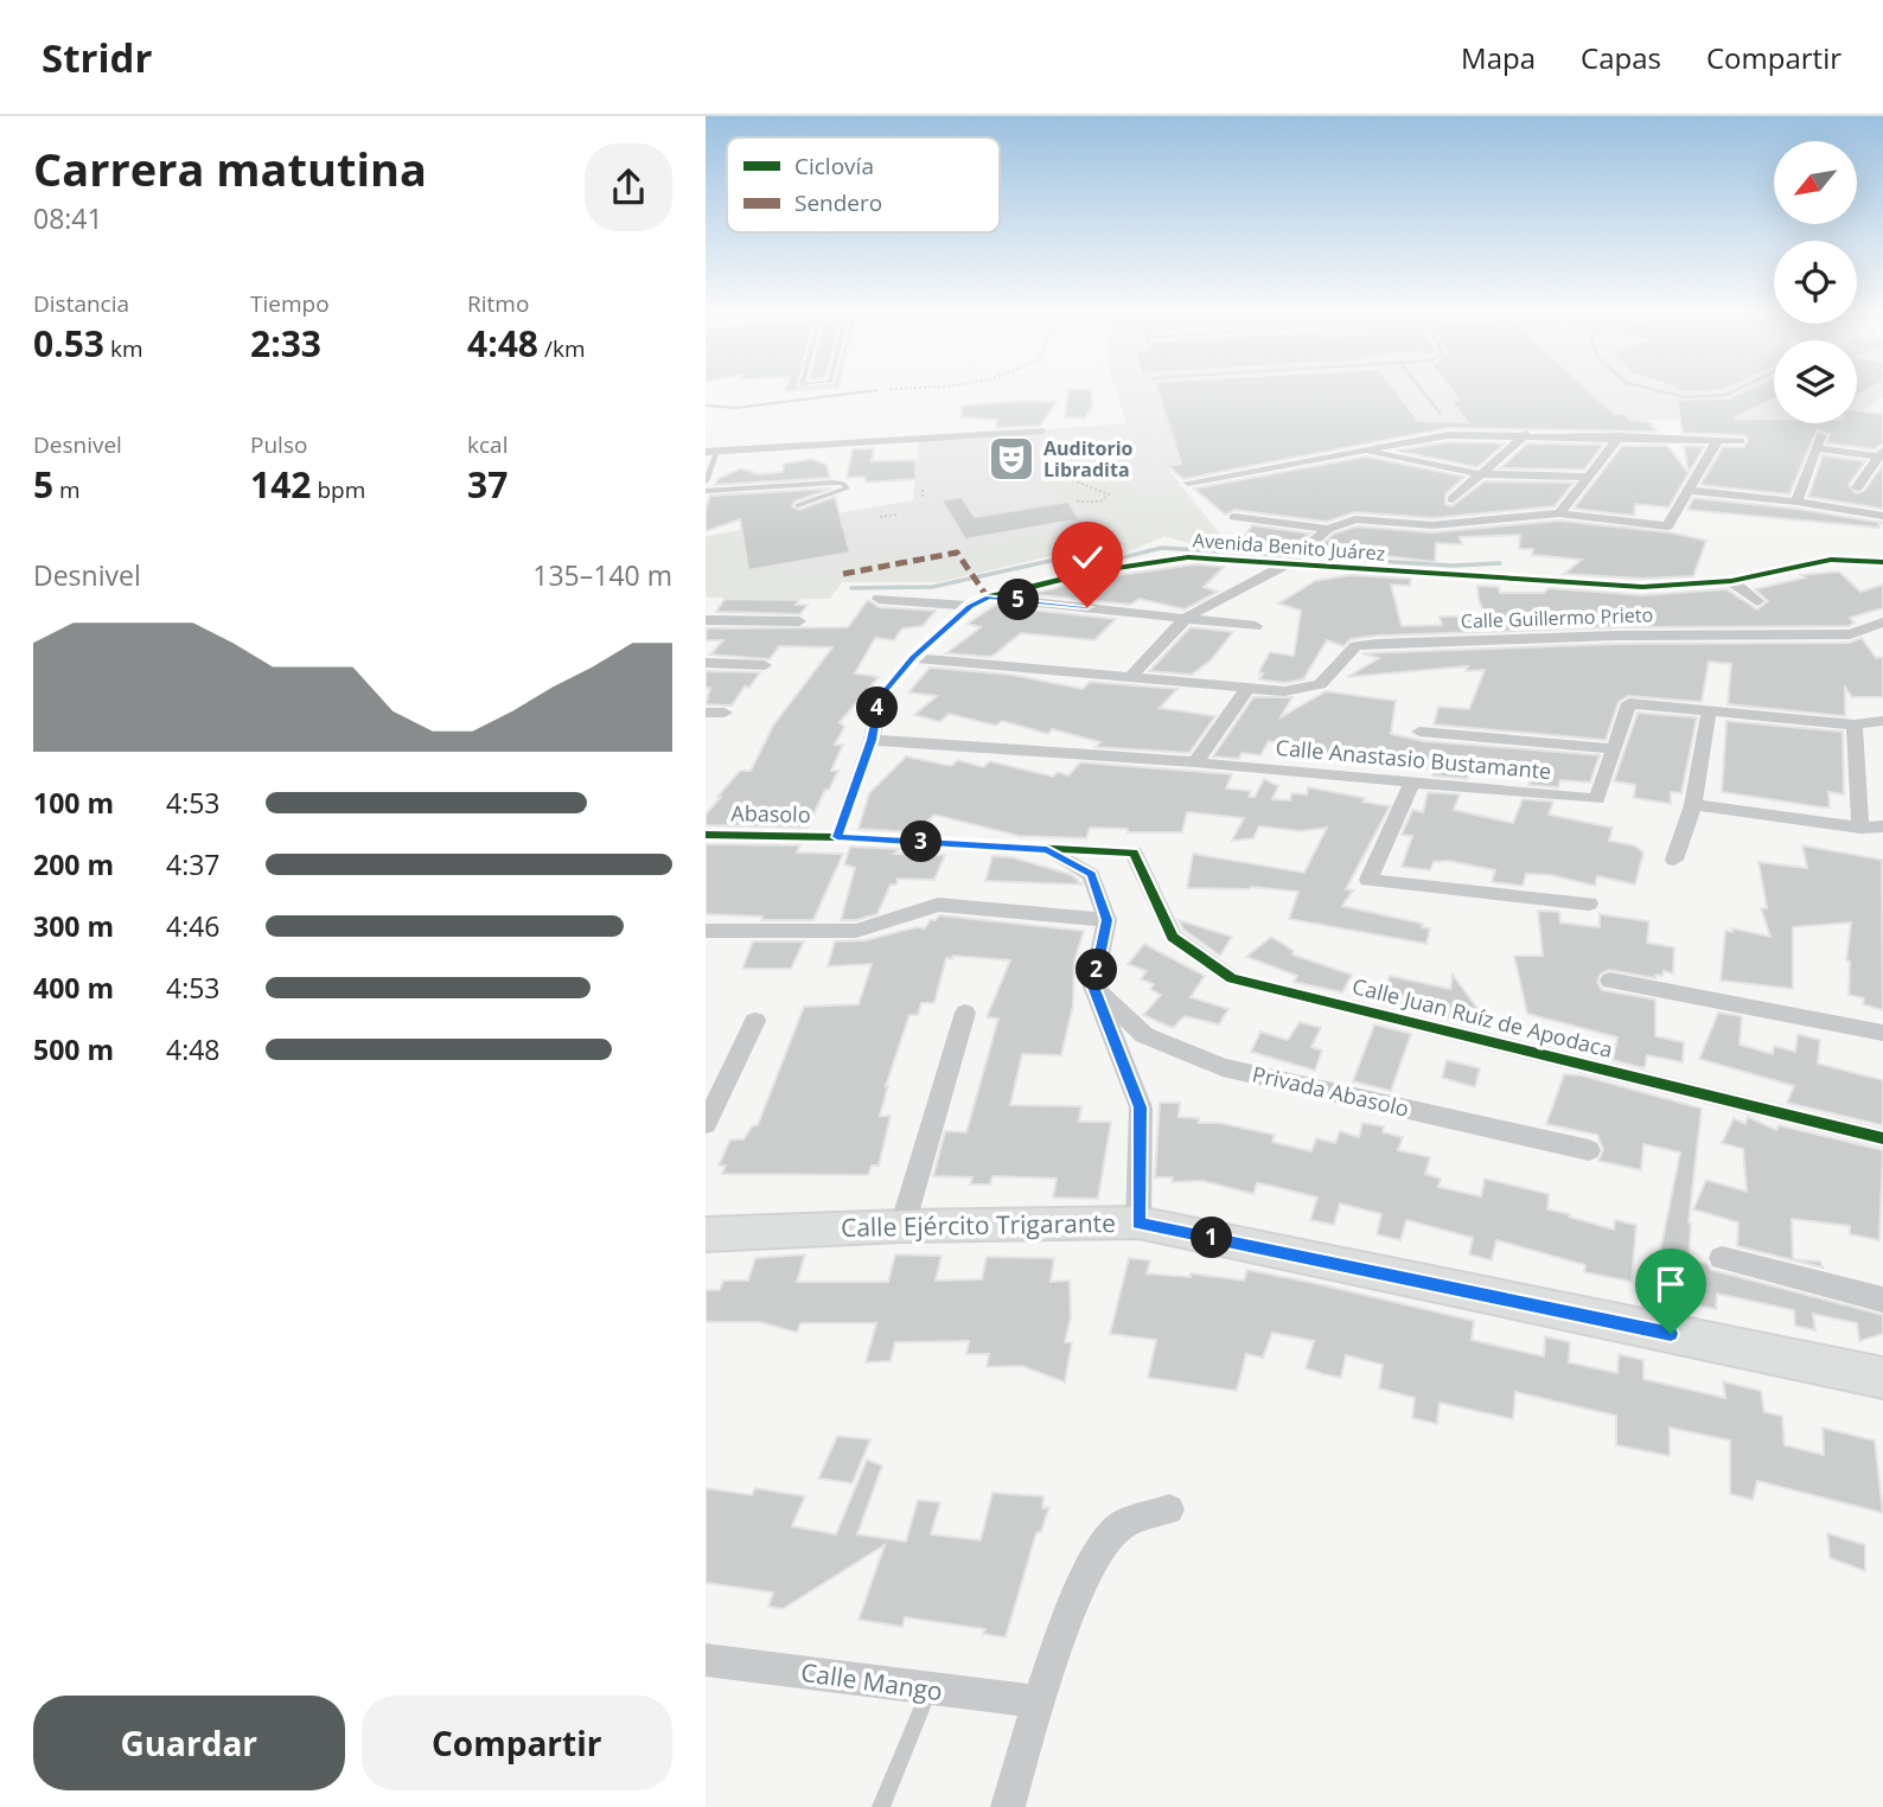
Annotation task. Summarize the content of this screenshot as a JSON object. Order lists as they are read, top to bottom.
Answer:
{
  "streets": {
    "main road": ["Calle Ejército Trigarante"],
    "street": [
      "Avenida Benito Juárez",
      "Calle Guillermo Prieto",
      "Calle Anastasio Bustamante",
      "Abasolo",
      "Calle Juan Ruíz de Apodaca",
      "Privada Abasolo",
      "Calle Mango"
    ]
  },
  "crossings": [
    ["Avenida Benito Juárez", "Calle Guillermo Prieto"],
    ["Avenida Benito Juárez", "Calle Anastasio Bustamante"],
    ["Avenida Benito Juárez", "Abasolo"],
    ["Abasolo", "Calle Juan Ruíz de Apodaca"]
  ],
  "places": {
    "theatre": ["Auditorio Libradita"]
  },
  "legend": ["Ciclovía", "Sendero"],
  "north": "bottom left",
  "page": {
    "header": "Stridr",
    "nav": ["Mapa", "Capas", "Compartir"],
    "heading": ["Carrera matutina", "08:41"],
    "stats": [
      ["Distancia", "0.53 km"],
      ["Tiempo", "2:33"],
      ["Ritmo", "4:48 /km"],
      ["Desnivel", "5 m"],
      ["Pulso", "142 bpm"],
      ["kcal", "37"]
    ],
    "chart": ["Desnivel", "135–140 m"],
    "pins": [
      "5",
      "4",
      "3",
      "2",
      "1"
    ],
    "list": [
      {
        "name": "100 m",
        "note": "4:53"
      },
      {
        "name": "200 m",
        "note": "4:37"
      },
      {
        "name": "300 m",
        "note": "4:46"
      },
      {
        "name": "400 m",
        "note": "4:53"
      },
      {
        "name": "500 m",
        "note": "4:48"
      }
    ],
    "buttons": ["Guardar", "Compartir"]
  }
}
